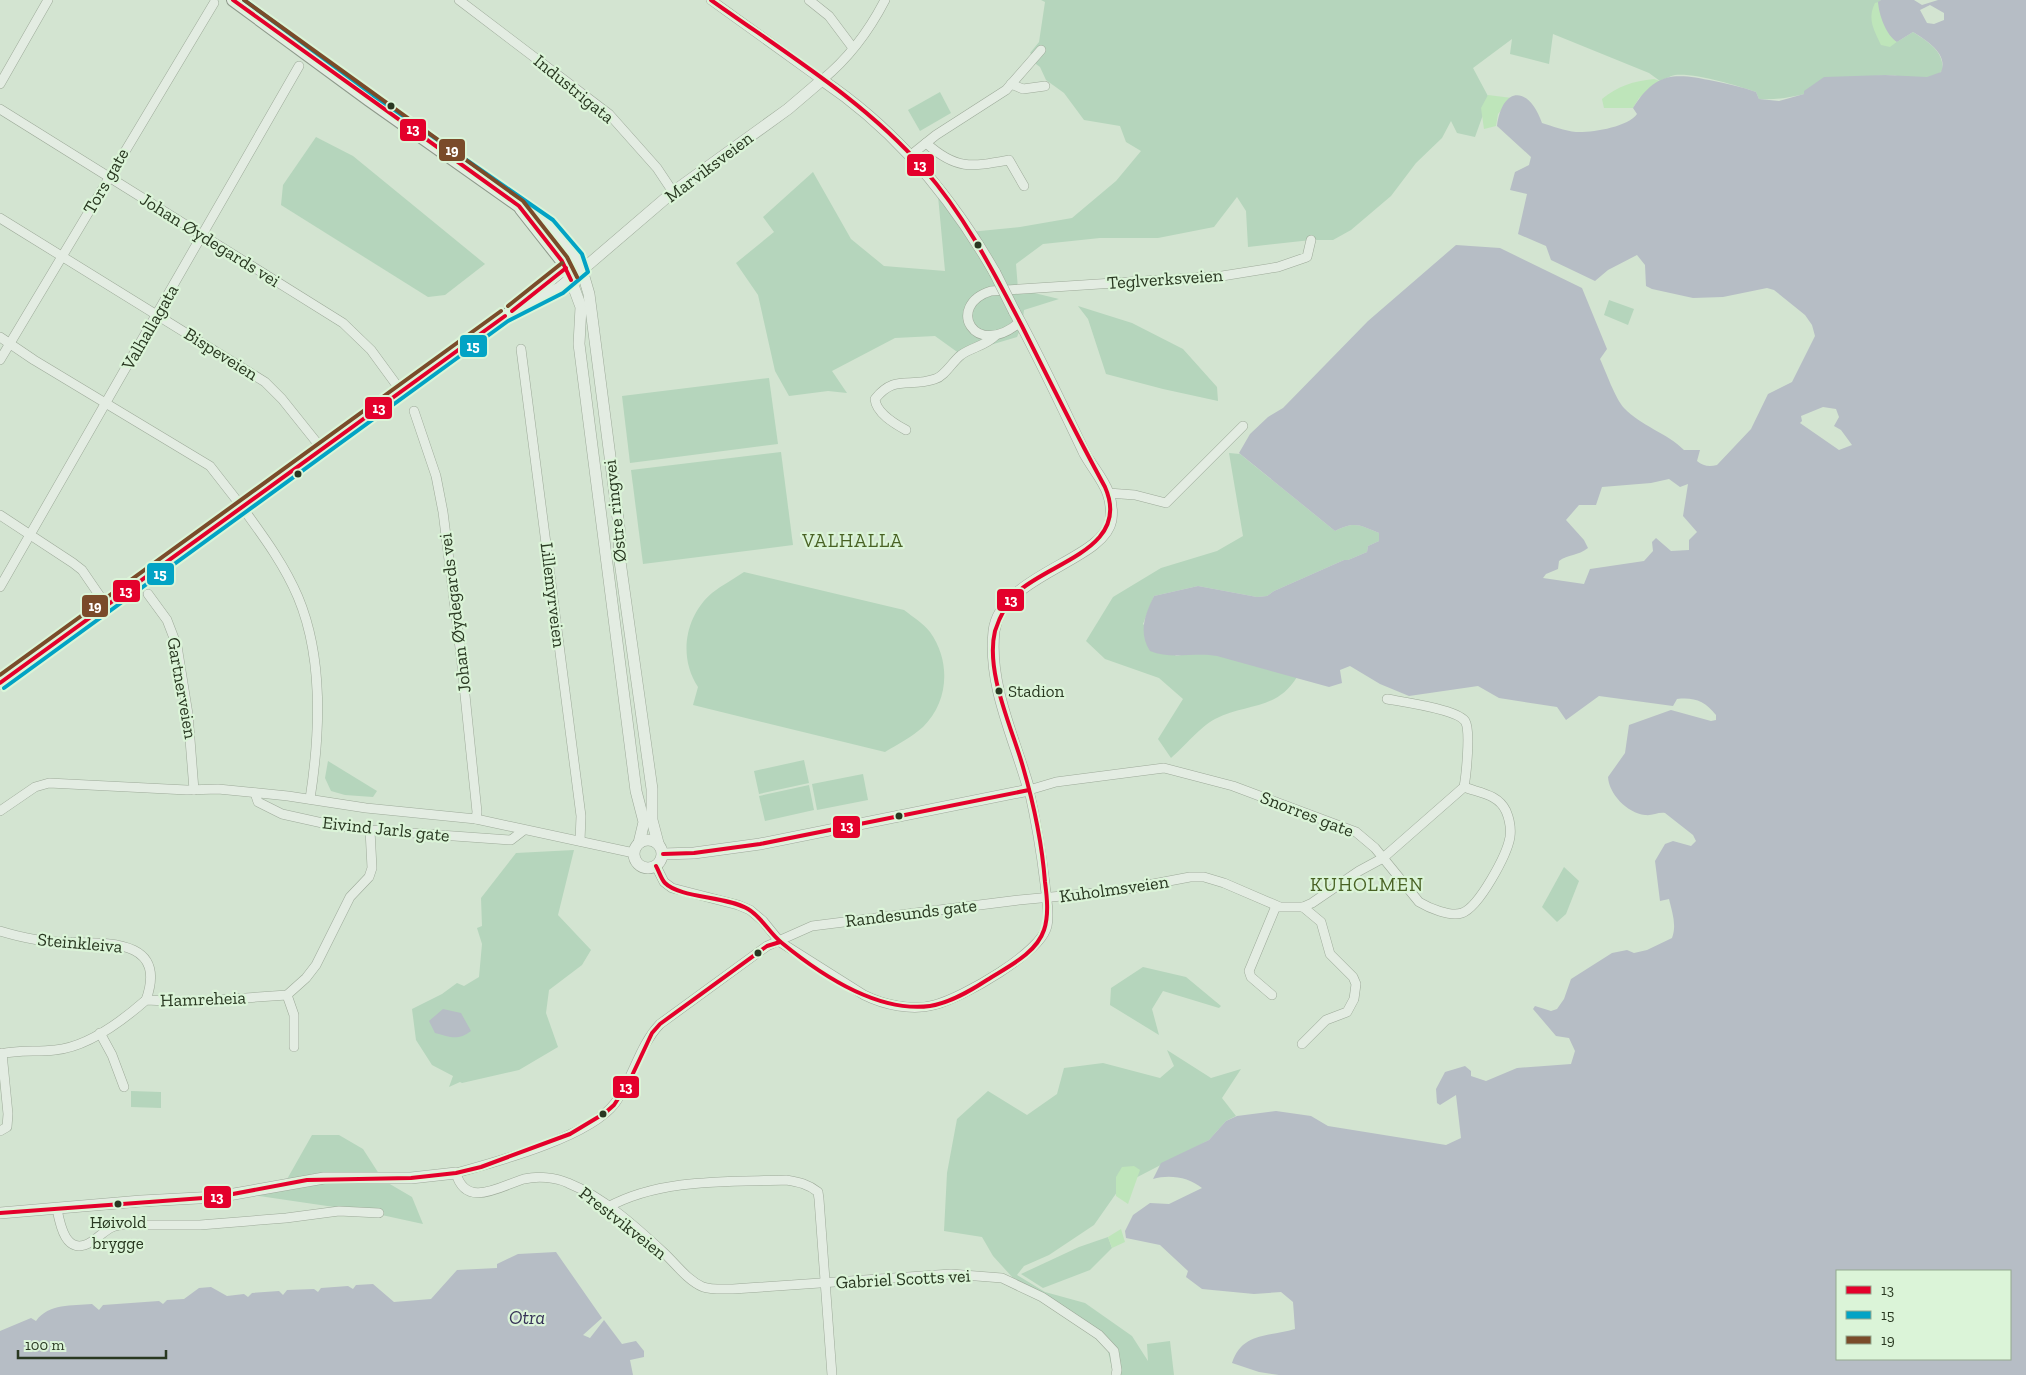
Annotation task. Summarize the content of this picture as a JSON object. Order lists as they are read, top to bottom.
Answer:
{
  "streets": {
    "main road": ["Marviksveien", "Østre ringvei"],
    "street": [
      "Industrigata",
      "Tors gate",
      "Johan Øydegards vei",
      "Teglverksveien",
      "Valhallagata",
      "Bispeveien",
      "Lillemyrveien",
      "Gartnerveien",
      "Snorres gate",
      "Eivind Jarls gate",
      "Kuholmsveien",
      "Randesunds gate",
      "Steinkleiva",
      "Hamreheia",
      "Prestvikveien",
      "Gabriel Scotts vei"
    ]
  },
  "crossings": [
    ["Industrigata", "Marviksveien"],
    ["Marviksveien", "Johan Øydegards vei"],
    ["Marviksveien", "Bispeveien"],
    ["Marviksveien", "Østre ringvei"],
    ["Tors gate", "Johan Øydegards vei"],
    ["Tors gate", "Bispeveien"],
    ["Johan Øydegards vei", "Valhallagata"],
    ["Johan Øydegards vei", "Eivind Jarls gate"],
    ["Valhallagata", "Bispeveien"],
    ["Østre ringvei", "Snorres gate"],
    ["Østre ringvei", "Eivind Jarls gate"],
    ["Østre ringvei", "Kuholmsveien"],
    ["Lillemyrveien", "Eivind Jarls gate"],
    ["Gartnerveien", "Eivind Jarls gate"],
    ["Snorres gate", "Eivind Jarls gate"],
    ["Snorres gate", "Kuholmsveien"],
    ["Eivind Jarls gate", "Kuholmsveien"],
    ["Kuholmsveien", "Randesunds gate"],
    ["Steinkleiva", "Hamreheia"],
    ["Prestvikveien", "Gabriel Scotts vei"]
  ],
  "districts": ["VALHALLA", "KUHOLMEN"],
  "water": ["Otra"],
  "places": ["Stadion", "Høivold brygge"],
  "lines": ["transit line 13", "transit line 15", "transit line 19"],
  "legend": ["13", "15", "19"],
  "scale_bar": "100 m"
}
